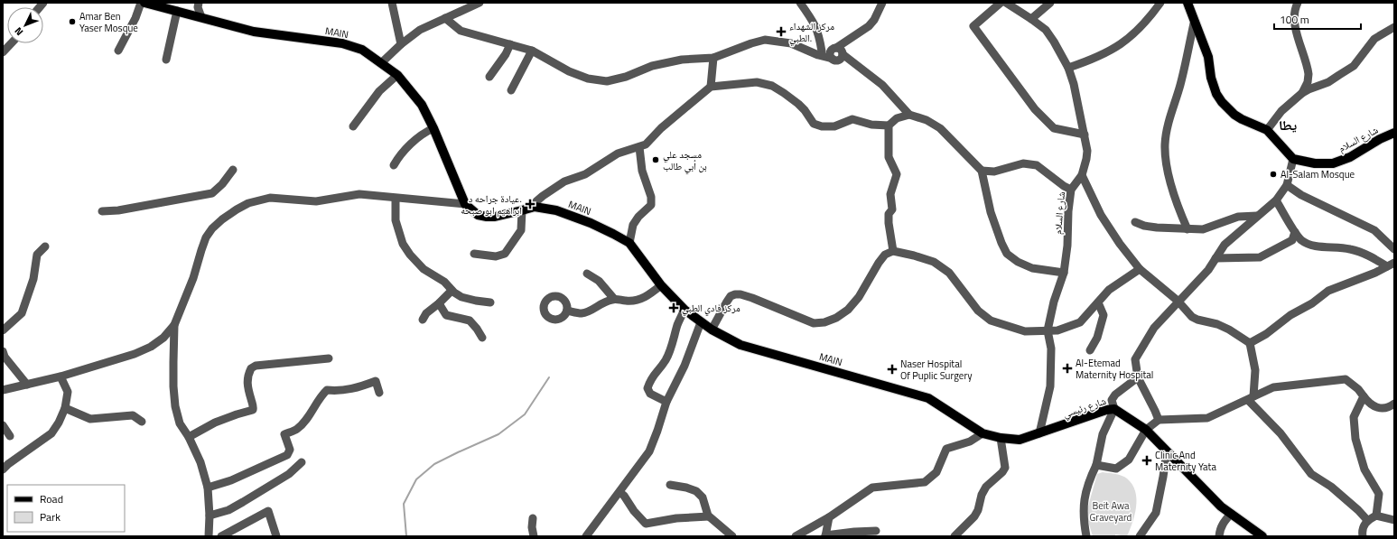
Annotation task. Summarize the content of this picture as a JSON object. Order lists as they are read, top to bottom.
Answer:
{
  "streets": {
    "main road": ["MAIN", "شارع السلام", "شارع رئيسي"]
  },
  "crossings": [
    ["MAIN", "شارع السلام"],
    ["MAIN", "شارع رئيسي"],
    ["شارع السلام", "شارع رئيسي"]
  ],
  "districts": ["يطا"],
  "parks": ["Beit Awa Graveyard"],
  "places": {
    "other": ["Amar Ben Yaser Mosque", "مسجد علي بن أبي طالب", "Al-Salam Mosque"],
    "health": [
      "مركز الشهداء الطبي.",
      "عيادة جراحه د. ابراهيم ابو صبحه",
      "مركز فادي الطبي",
      "Al-Etemad Maternity Hospital",
      "Naser Hospital Of Puplic Surgery",
      "Clinic And Maternity Yata"
    ]
  },
  "legend": ["Road", "Park"],
  "scale_bar": "100 m",
  "north": "bottom left"
}
